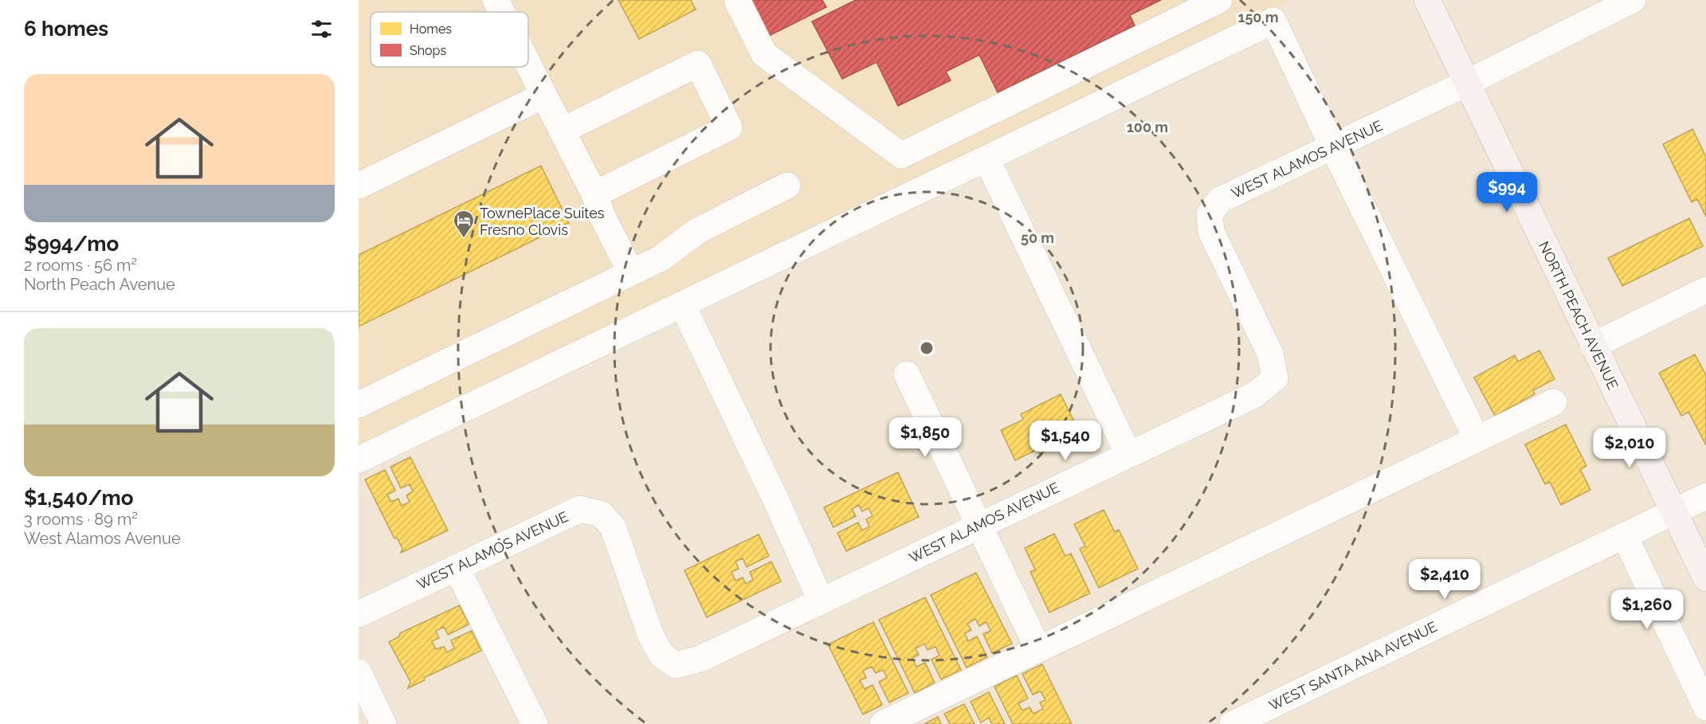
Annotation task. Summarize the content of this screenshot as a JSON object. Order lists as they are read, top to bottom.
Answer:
{
  "streets": {
    "main road": ["NORTH PEACH AVENUE"],
    "street": ["WEST ALAMOS AVENUE", "WEST SANTA ANA AVENUE"]
  },
  "crossings": [
    ["WEST ALAMOS AVENUE", "NORTH PEACH AVENUE"],
    ["NORTH PEACH AVENUE", "WEST SANTA ANA AVENUE"]
  ],
  "places": {
    "hotel": ["TownePlace Suites Fresno Clovis"]
  },
  "legend": ["Homes", "Shops"],
  "page": {
    "heading": "6 homes",
    "list": [
      {
        "name": "$994/mo",
        "note": "2 rooms · 56 m² · North Peach Avenue"
      },
      {
        "name": "$1,540/mo",
        "note": "3 rooms · 89 m² · West Alamos Avenue"
      }
    ],
    "price": [
      "$994",
      "$1,850",
      "$1,540",
      "$2,010",
      "$2,410",
      "$1,260"
    ]
  },
  "rings": ["150 m", "100 m", "50 m"]
}
